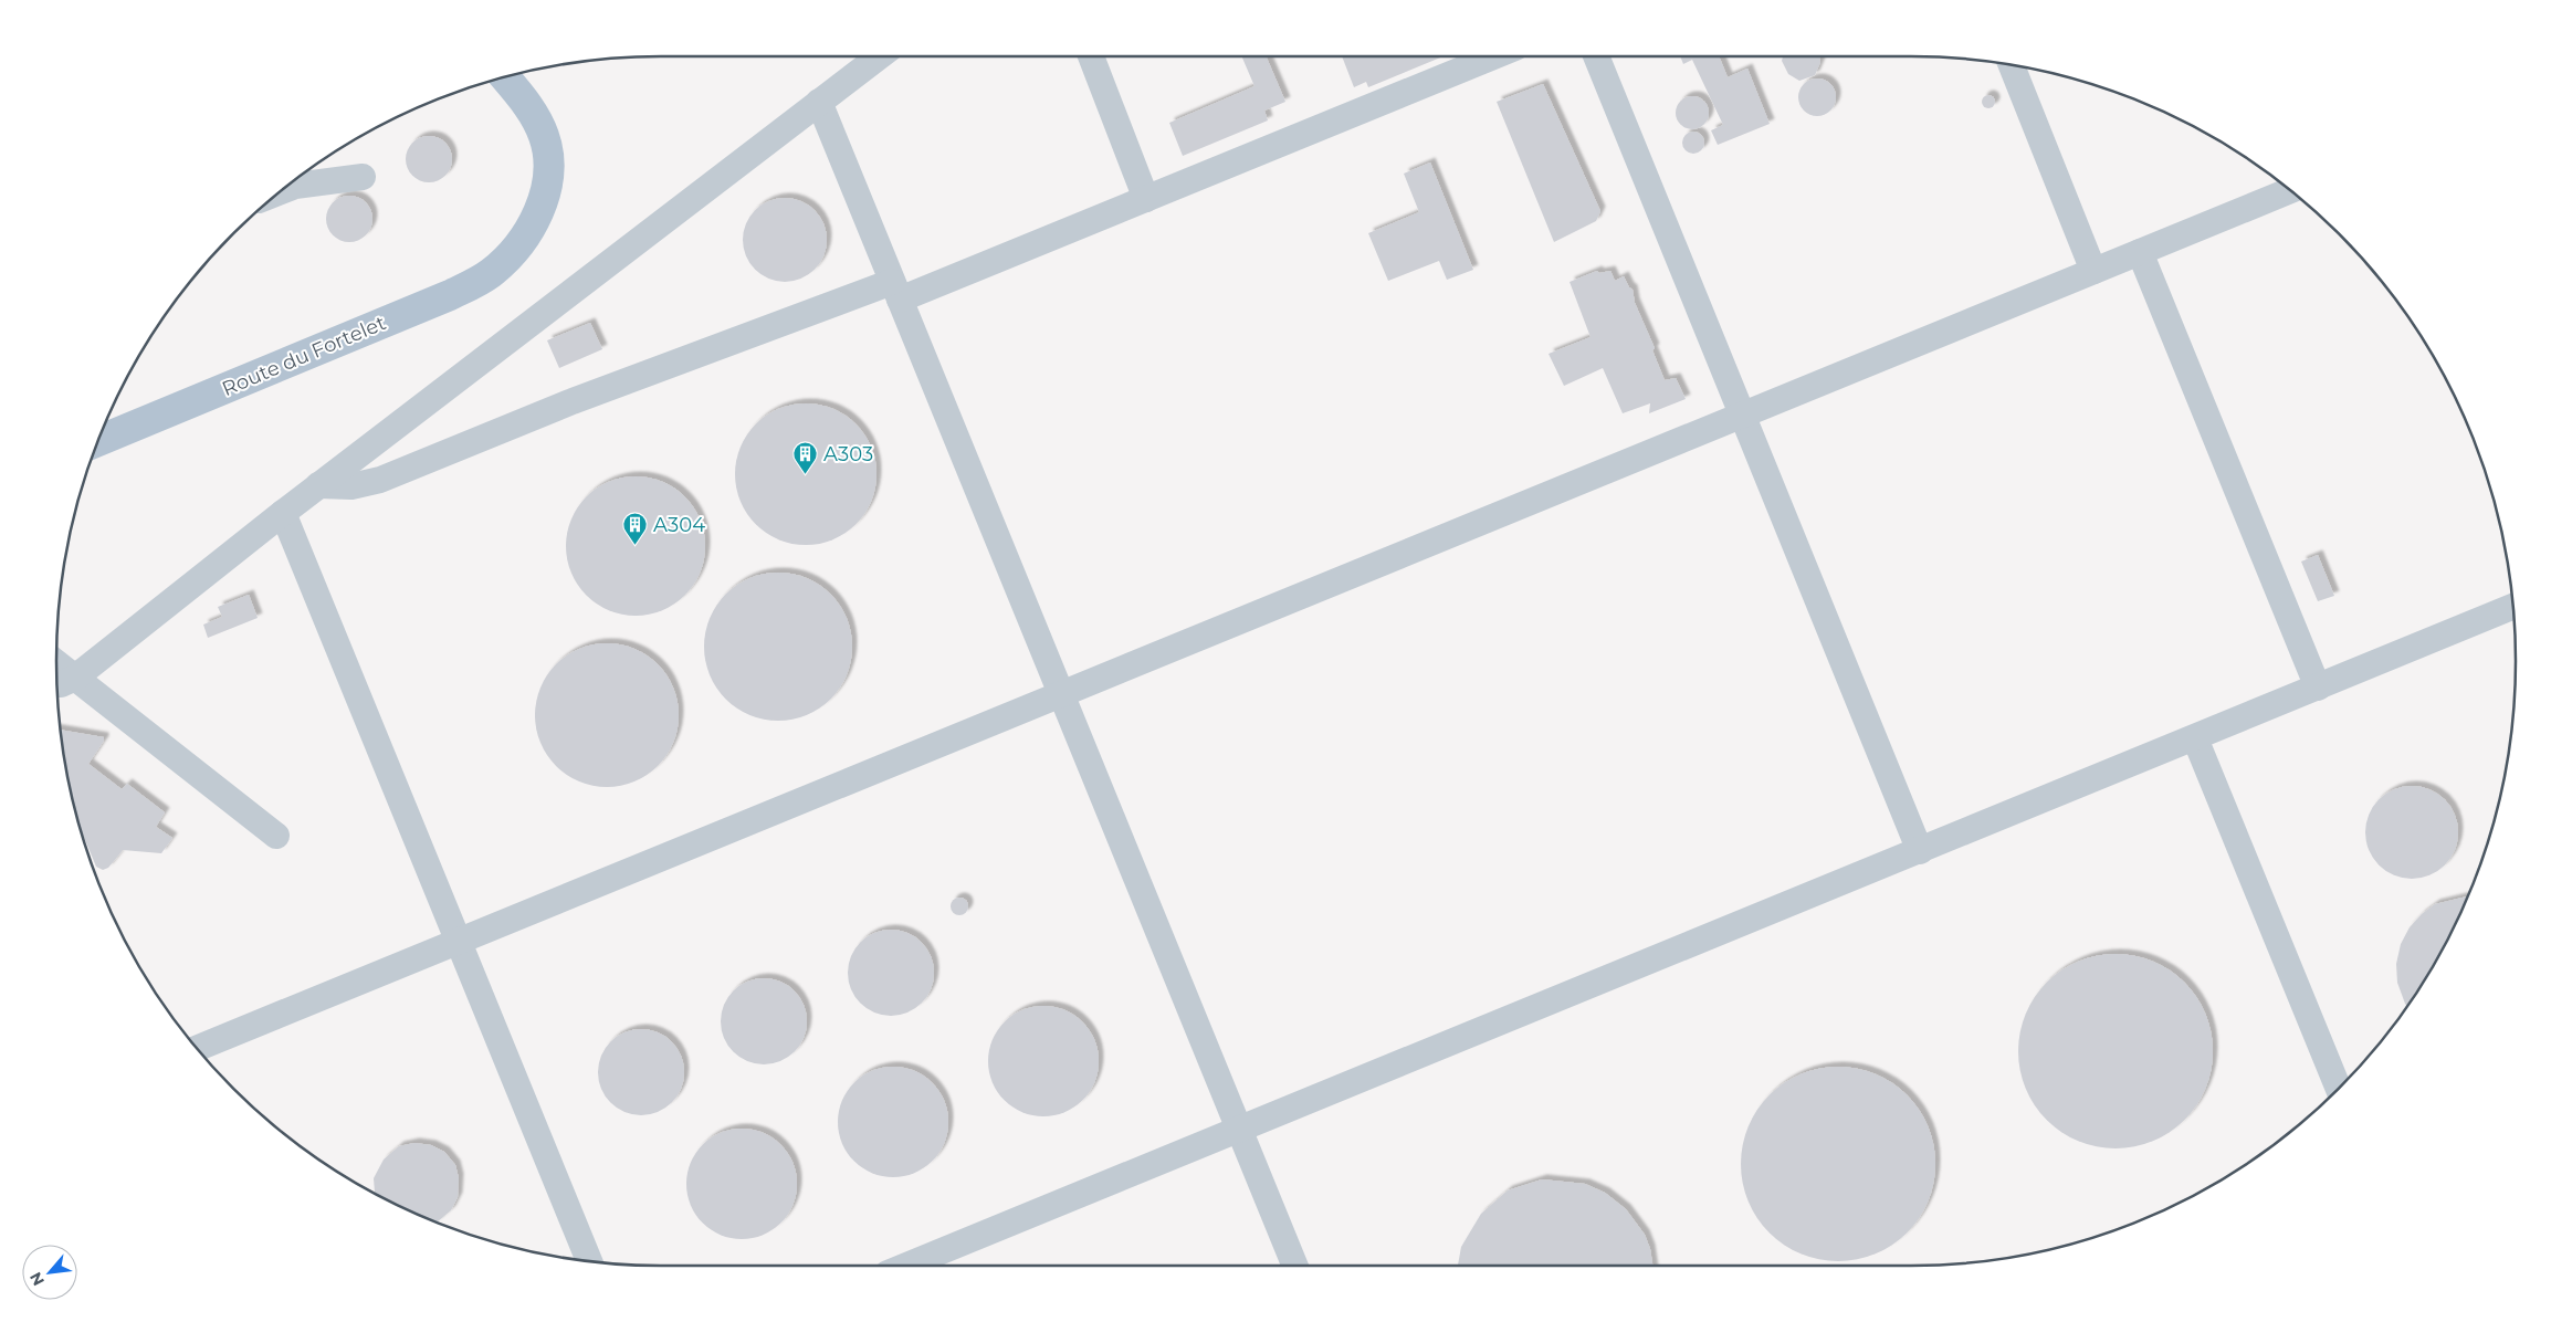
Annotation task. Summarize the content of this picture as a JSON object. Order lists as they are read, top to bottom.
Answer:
{
  "streets": {
    "main road": ["Route du Fortelet"]
  },
  "places": {
    "building": ["A303", "A304"]
  },
  "north": "bottom left"
}
